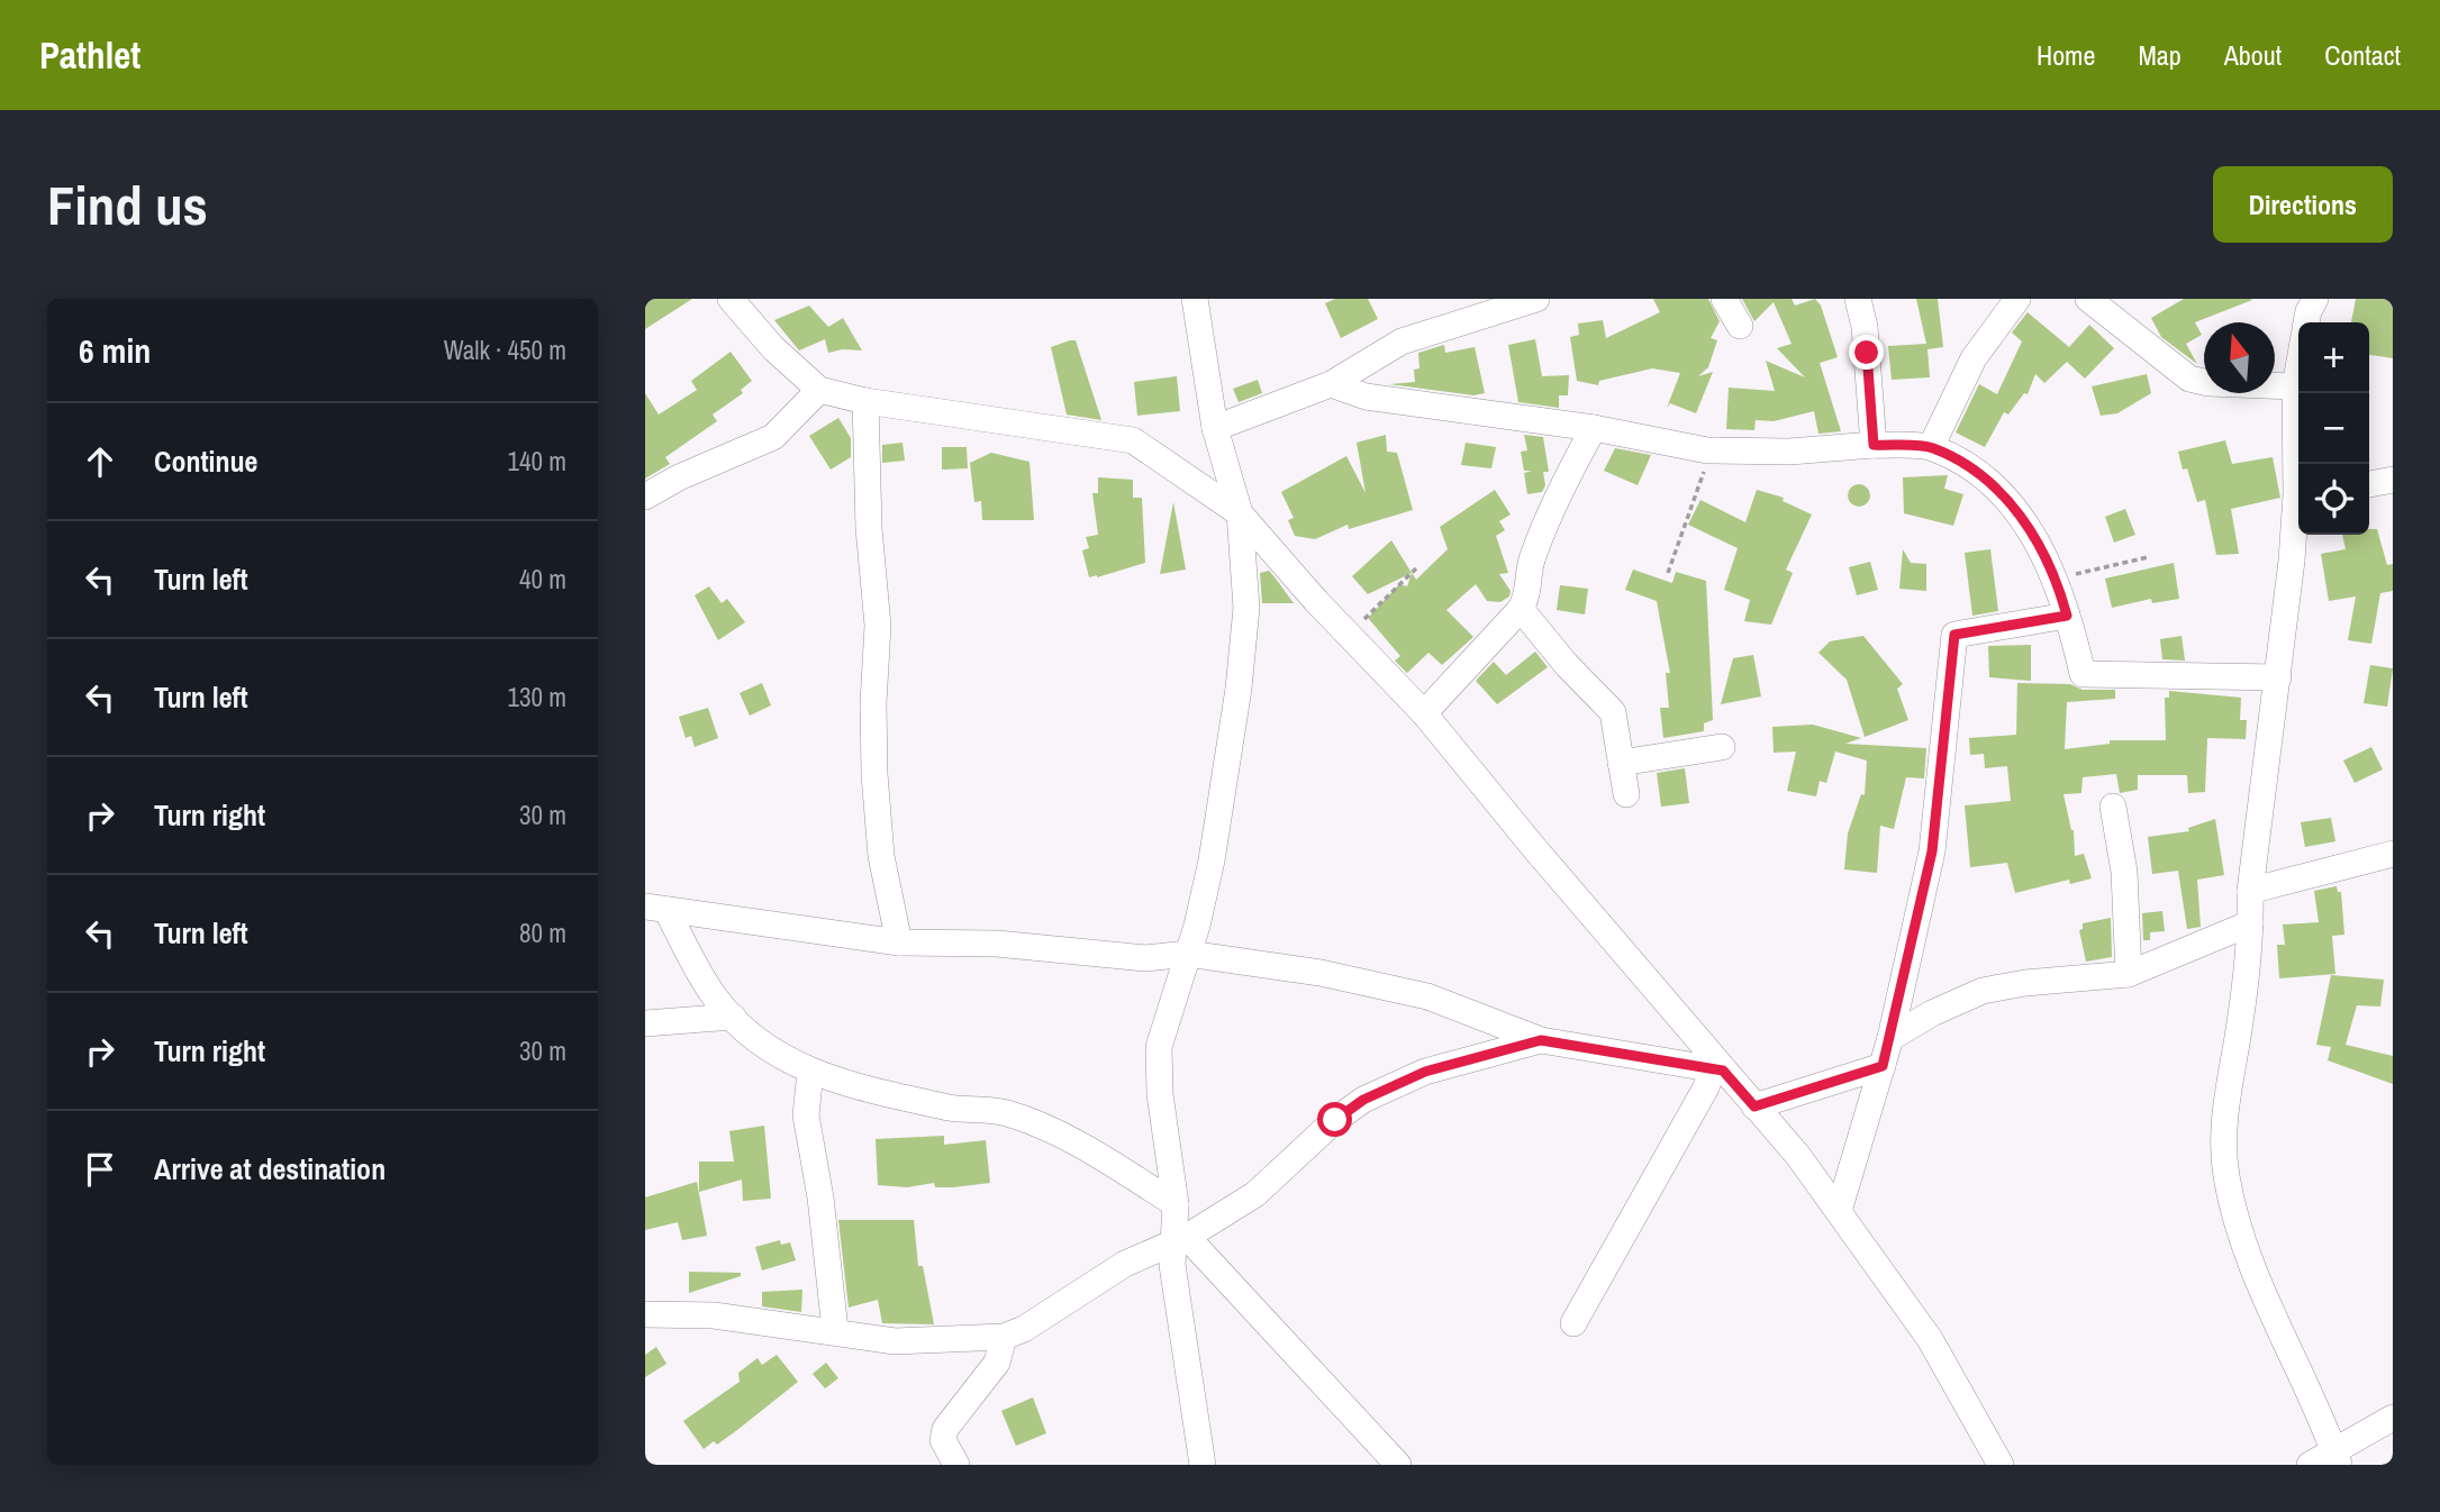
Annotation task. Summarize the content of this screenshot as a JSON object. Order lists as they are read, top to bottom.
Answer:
{
  "north": "top",
  "page": {
    "header": "Pathlet",
    "nav": [
      "Home",
      "Map",
      "About",
      "Contact"
    ],
    "buttons": "Directions",
    "title": "Find us",
    "heading": ["6 min", "Walk · 450 m"],
    "map_buttons": ["+", "−"],
    "list": [
      ["Continue", "140 m"],
      ["Turn left", "40 m"],
      ["Turn left", "130 m"],
      ["Turn right", "30 m"],
      ["Turn left", "80 m"],
      ["Turn right", "30 m"],
      "Arrive at destination"
    ]
  }
}
